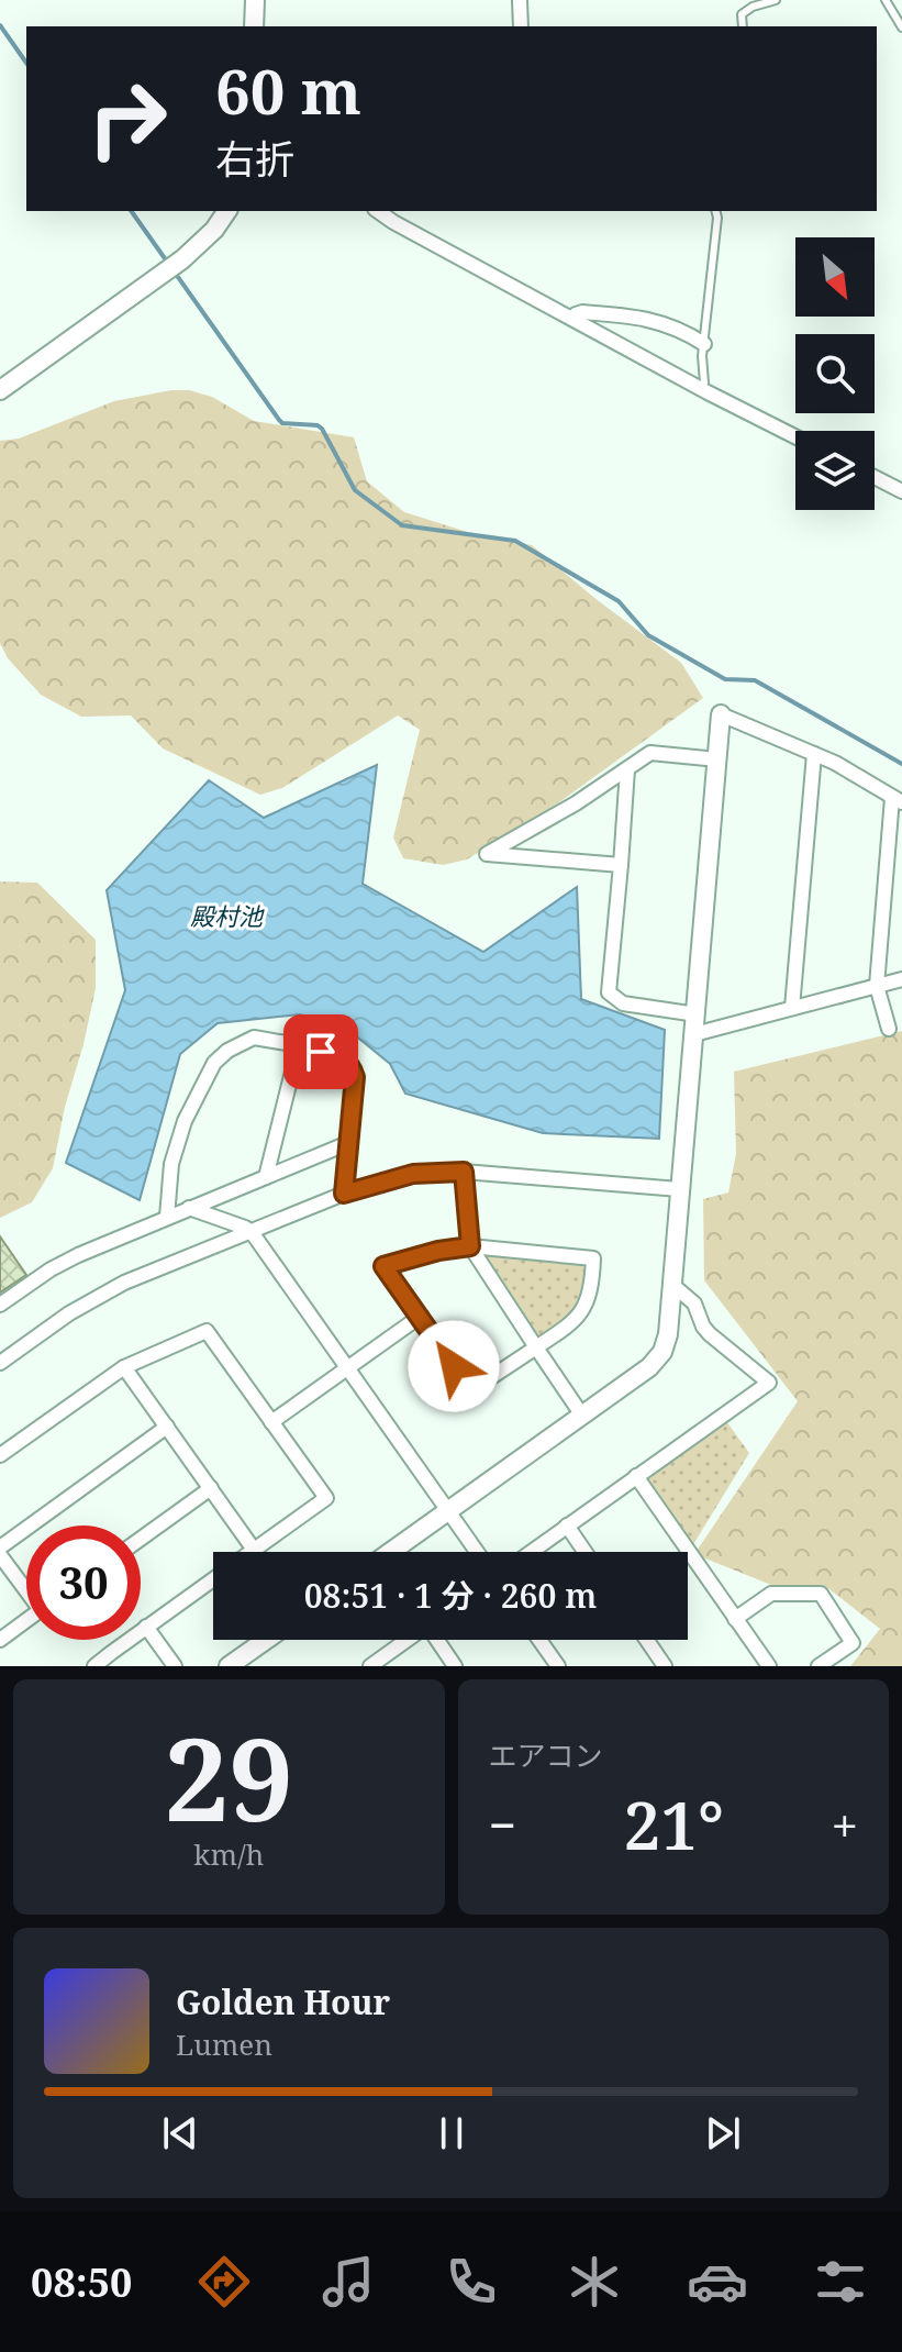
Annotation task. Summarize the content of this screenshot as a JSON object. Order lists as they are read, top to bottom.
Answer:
{
  "water": ["殿村池"],
  "north": "bottom right",
  "page": {
    "turn": ["60 m", "右折"],
    "limit": "30",
    "trip": "08:51 · 1 分 · 260 m",
    "tile": [
      ["29", "km/h"],
      "エアコン"
    ],
    "heat": ["−", "21°", "+"],
    "song": ["Golden Hour", "Lumen"],
    "tabs": "08:50"
  }
}
